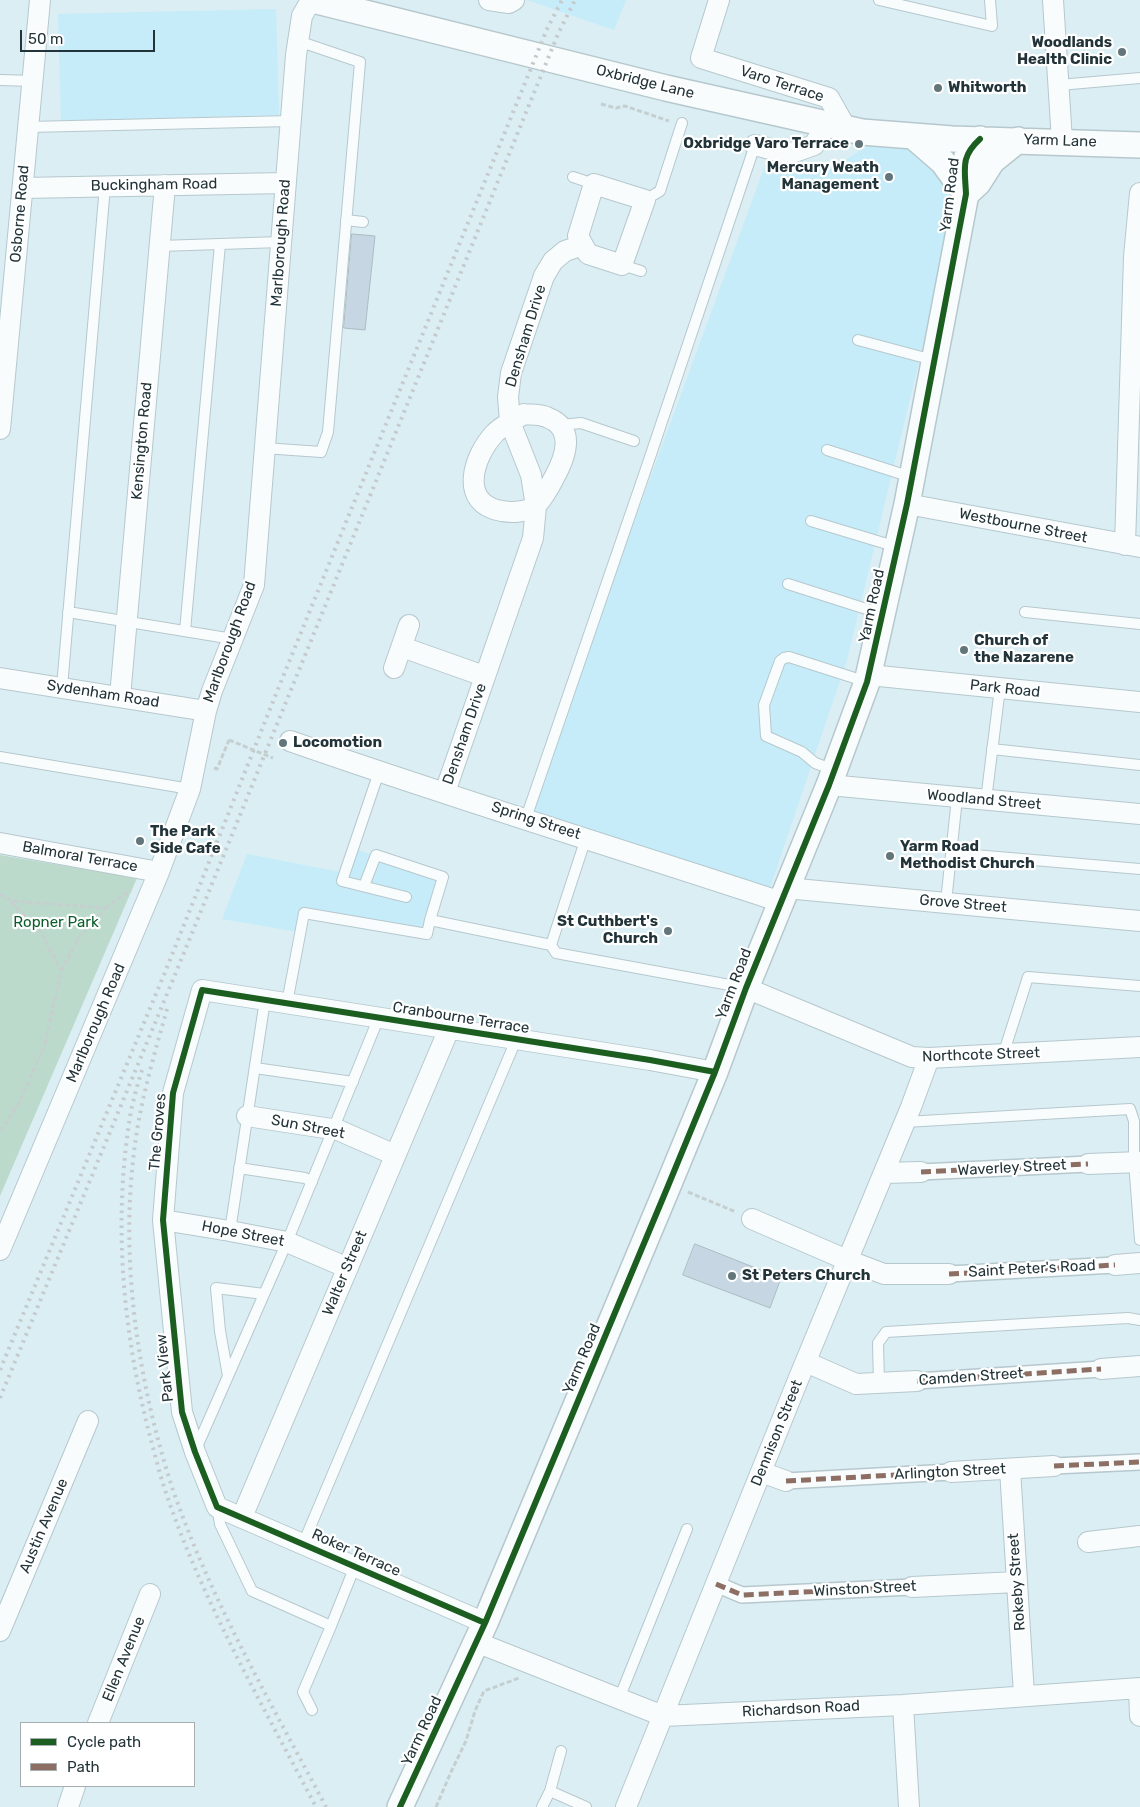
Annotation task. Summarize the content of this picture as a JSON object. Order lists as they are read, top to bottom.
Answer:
{
  "streets": {
    "street": [
      "Oxbridge Lane",
      "Varo Terrace",
      "Yarm Lane",
      "Buckingham Road",
      "Yarm Road",
      "Osborne Road",
      "Marlborough Road",
      "Densham Drive",
      "Kensington Road",
      "Westbourne Street",
      "Park Road",
      "Sydenham Road",
      "Woodland Street",
      "Spring Street",
      "Balmoral Terrace",
      "Grove Street",
      "Cranbourne Terrace",
      "Northcote Street",
      "Sun Street",
      "The Groves",
      "Waverley Street",
      "Hope Street",
      "Saint Peter's Road",
      "Walter Street",
      "Park View",
      "Camden Street",
      "Dennison Street",
      "Arlington Street",
      "Austin Avenue",
      "Roker Terrace",
      "Rokeby Street",
      "Winston Street",
      "Ellen Avenue",
      "Richardson Road"
    ]
  },
  "crossings": [
    ["Oxbridge Lane", "Varo Terrace"],
    ["Oxbridge Lane", "Yarm Lane"],
    ["Oxbridge Lane", "Yarm Road"],
    ["Oxbridge Lane", "Marlborough Road"],
    ["Yarm Lane", "Yarm Road"],
    ["Buckingham Road", "Osborne Road"],
    ["Buckingham Road", "Marlborough Road"],
    ["Buckingham Road", "Kensington Road"],
    ["Yarm Road", "Westbourne Street"],
    ["Yarm Road", "Park Road"],
    ["Yarm Road", "Woodland Street"],
    ["Yarm Road", "Spring Street"],
    ["Yarm Road", "Grove Street"],
    ["Yarm Road", "Cranbourne Terrace"],
    ["Yarm Road", "Northcote Street"],
    ["Yarm Road", "Roker Terrace"],
    ["Yarm Road", "Richardson Road"],
    ["Marlborough Road", "Sydenham Road"],
    ["Marlborough Road", "Balmoral Terrace"],
    ["Densham Drive", "Spring Street"],
    ["Kensington Road", "Sydenham Road"],
    ["Spring Street", "Grove Street"],
    ["Cranbourne Terrace", "The Groves"],
    ["Cranbourne Terrace", "Walter Street"],
    ["Northcote Street", "Dennison Street"],
    ["Sun Street", "Walter Street"],
    ["The Groves", "Hope Street"],
    ["The Groves", "Park View"],
    ["Waverley Street", "Dennison Street"],
    ["Hope Street", "Walter Street"],
    ["Hope Street", "Park View"],
    ["Walter Street", "Roker Terrace"],
    ["Park View", "Roker Terrace"],
    ["Camden Street", "Dennison Street"],
    ["Dennison Street", "Arlington Street"],
    ["Dennison Street", "Winston Street"],
    ["Dennison Street", "Richardson Road"],
    ["Arlington Street", "Rokeby Street"],
    ["Roker Terrace", "Richardson Road"],
    ["Rokeby Street", "Winston Street"],
    ["Rokeby Street", "Richardson Road"]
  ],
  "parks": ["Ropner Park"],
  "places": [
    "Woodlands Health Clinic",
    "Whitworth",
    "Oxbridge Varo Terrace",
    "Mercury Weath Management",
    "Church of the Nazarene",
    "Locomotion",
    "The Park Side Cafe",
    "Yarm Road Methodist Church",
    "St Cuthbert's Church",
    "St Peters Church"
  ],
  "legend": ["Cycle path", "Path"],
  "scale_bar": "50 m"
}
